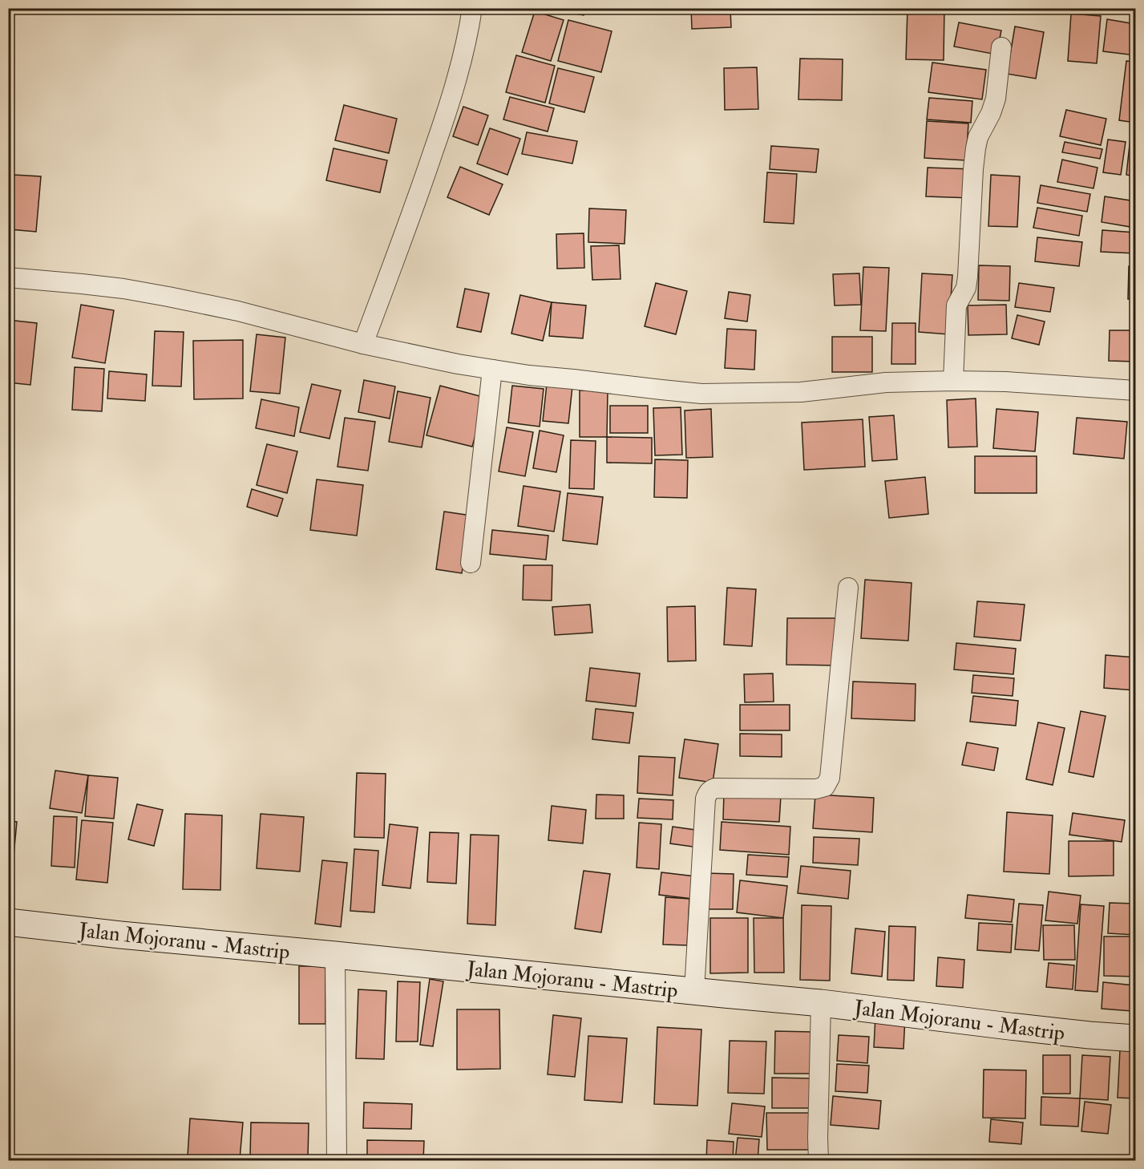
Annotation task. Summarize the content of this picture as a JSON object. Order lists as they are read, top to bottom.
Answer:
{
  "streets": {
    "street": ["Jalan Mojoranu - Mastrip"]
  }
}
